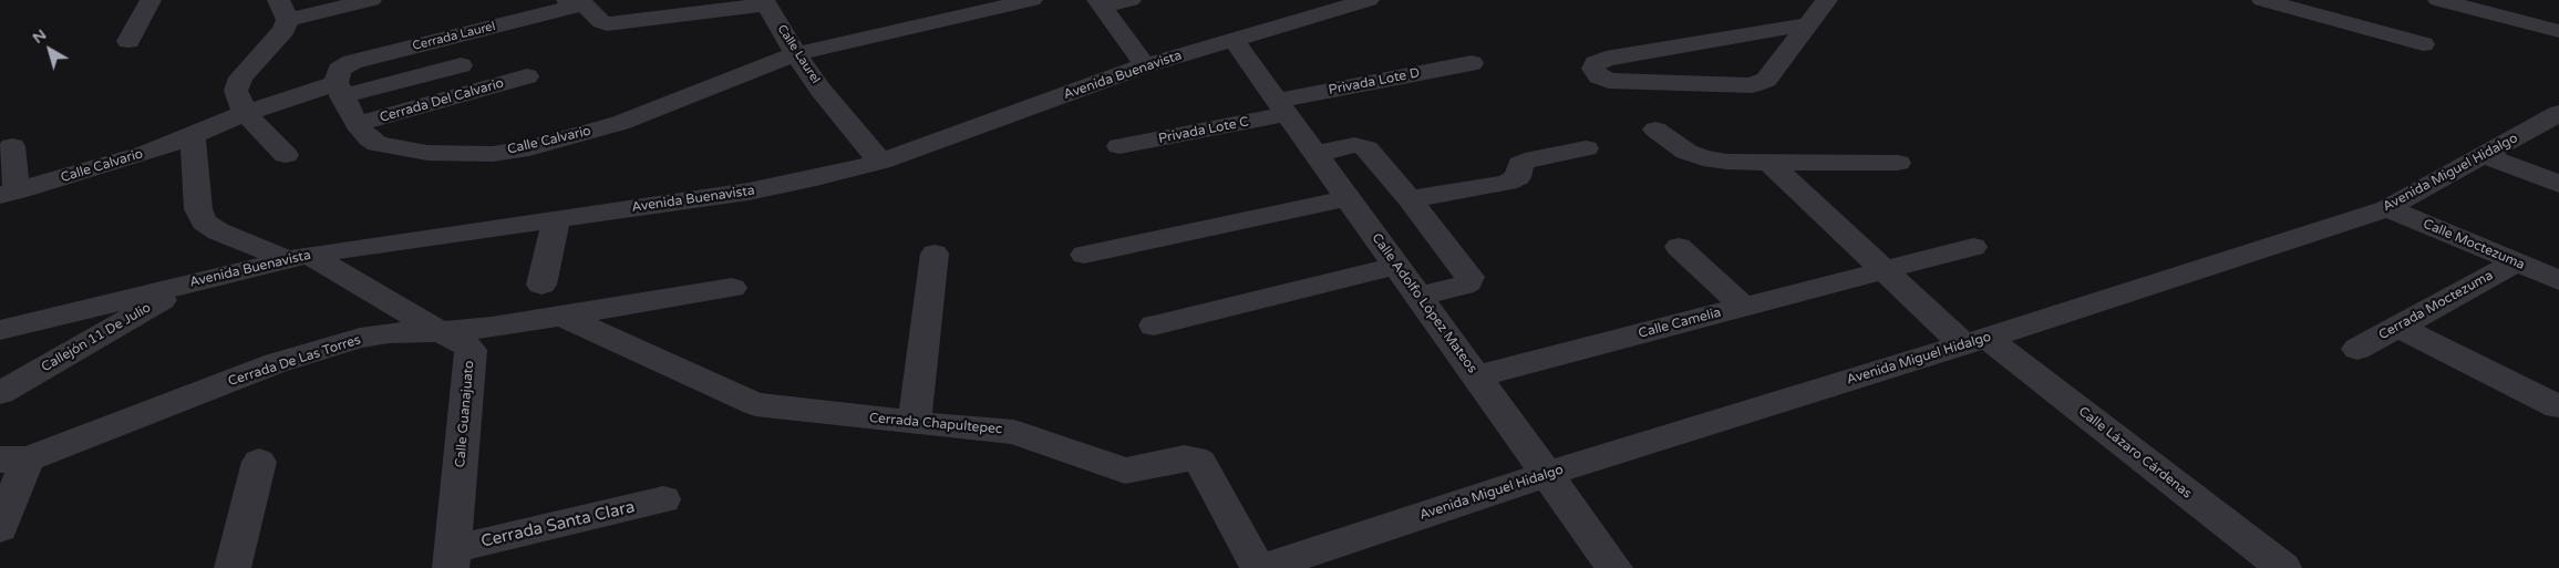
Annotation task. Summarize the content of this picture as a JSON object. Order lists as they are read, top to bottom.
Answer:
{
  "streets": {
    "street": [
      "Cerrada Laurel",
      "Calle Laurel",
      "Avenida Buenavista",
      "Privada Lote D",
      "Cerrada Del Calvario",
      "Privada Lote C",
      "Calle Calvario",
      "Avenida Miguel Hidalgo",
      "Calle Moctezuma",
      "Calle Adolfo López Mateos",
      "Cerrada Moctezuma",
      "Calle Camelia",
      "Callejón 11 De Julio",
      "Cerrada De Las Torres",
      "Calle Guanajuato",
      "Cerrada Chapultepec",
      "Calle Lázaro Cárdenas",
      "Cerrada Santa Clara"
    ]
  },
  "crossings": [
    ["Cerrada Laurel", "Calle Laurel"],
    ["Cerrada Laurel", "Calle Calvario"],
    ["Calle Laurel", "Avenida Buenavista"],
    ["Calle Laurel", "Calle Calvario"],
    ["Avenida Buenavista", "Calle Adolfo López Mateos"],
    ["Avenida Buenavista", "Callejón 11 De Julio"],
    ["Avenida Buenavista", "Calle Guanajuato"],
    ["Privada Lote D", "Privada Lote C"],
    ["Privada Lote D", "Calle Adolfo López Mateos"],
    ["Cerrada Del Calvario", "Calle Calvario"],
    ["Privada Lote C", "Calle Adolfo López Mateos"],
    ["Calle Calvario", "Calle Guanajuato"],
    ["Avenida Miguel Hidalgo", "Calle Moctezuma"],
    ["Avenida Miguel Hidalgo", "Calle Adolfo López Mateos"],
    ["Avenida Miguel Hidalgo", "Calle Lázaro Cárdenas"],
    ["Calle Moctezuma", "Cerrada Moctezuma"],
    ["Calle Adolfo López Mateos", "Calle Camelia"],
    ["Cerrada De Las Torres", "Calle Guanajuato"],
    ["Cerrada De Las Torres", "Cerrada Chapultepec"],
    ["Calle Guanajuato", "Cerrada Santa Clara"]
  ],
  "north": "top left"
}
